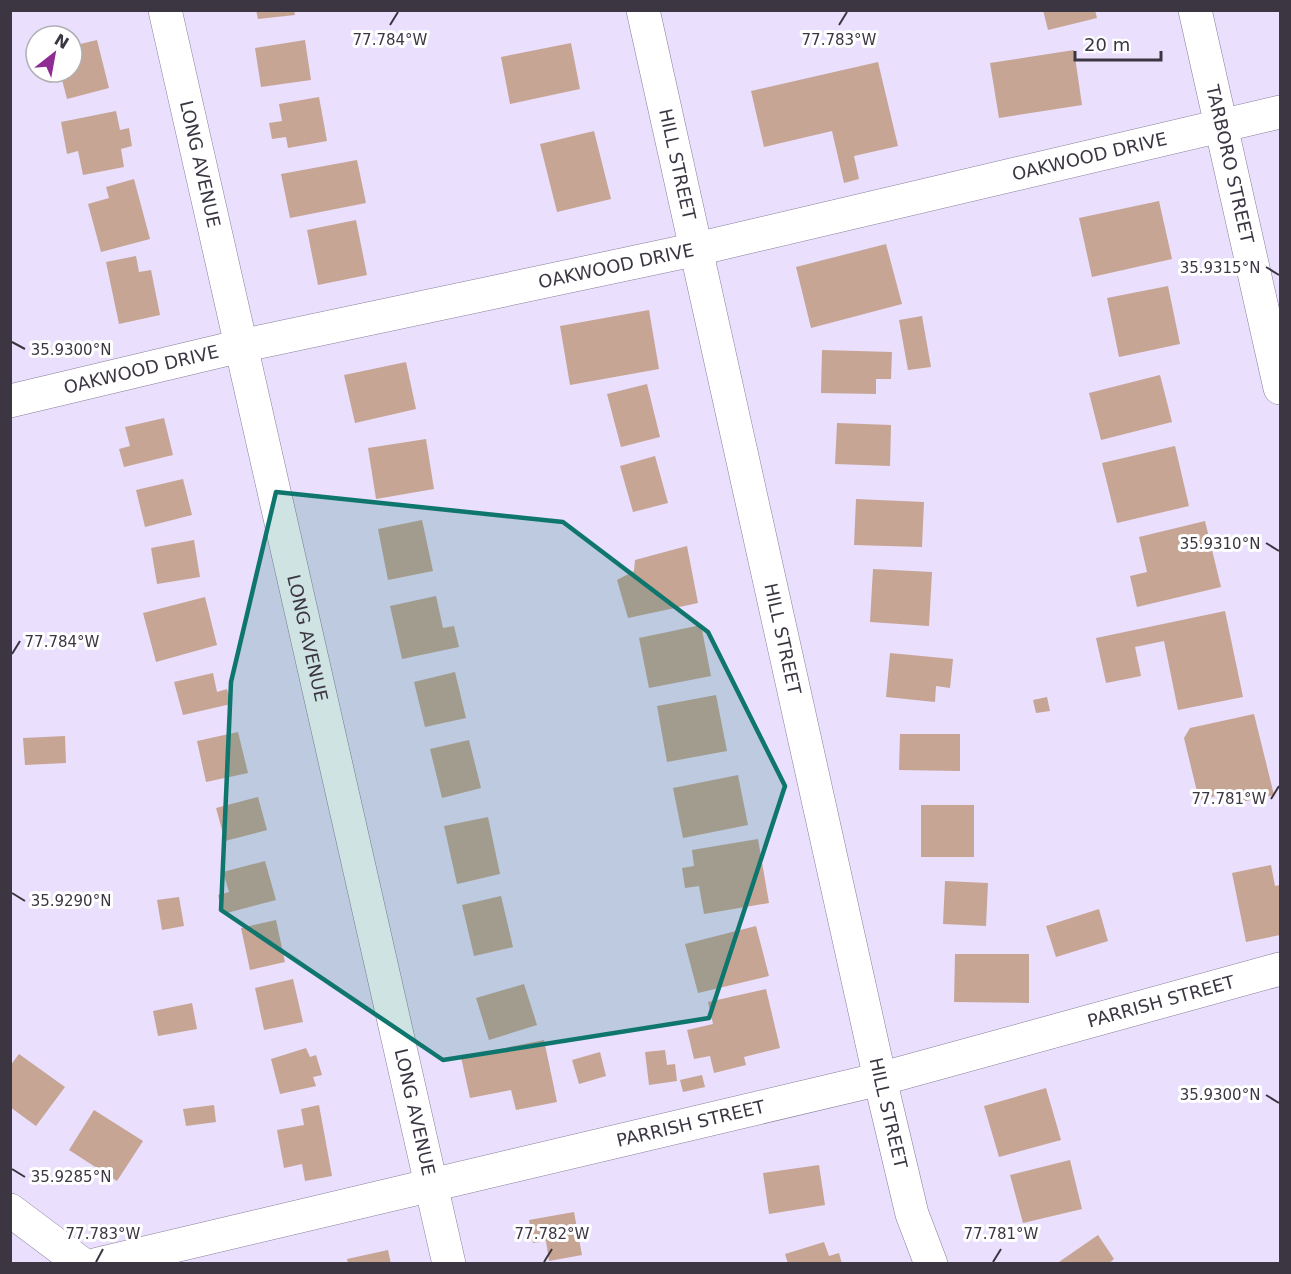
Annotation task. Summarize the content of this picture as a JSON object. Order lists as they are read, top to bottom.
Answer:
{
  "streets": {
    "street": [
      "OAKWOOD DRIVE",
      "LONG AVENUE",
      "HILL STREET",
      "TARBORO STREET",
      "PARRISH STREET"
    ]
  },
  "crossings": [
    ["OAKWOOD DRIVE", "LONG AVENUE"],
    ["OAKWOOD DRIVE", "HILL STREET"],
    ["OAKWOOD DRIVE", "TARBORO STREET"],
    ["LONG AVENUE", "PARRISH STREET"],
    ["HILL STREET", "PARRISH STREET"]
  ],
  "scale_bar": "20 m",
  "north": "top right",
  "coordinates": [
    "77.784°W",
    "77.783°W",
    "35.9315°N",
    "35.9300°N",
    "35.9310°N",
    "77.781°W",
    "35.9290°N",
    "35.9285°N",
    "77.782°W"
  ]
}
